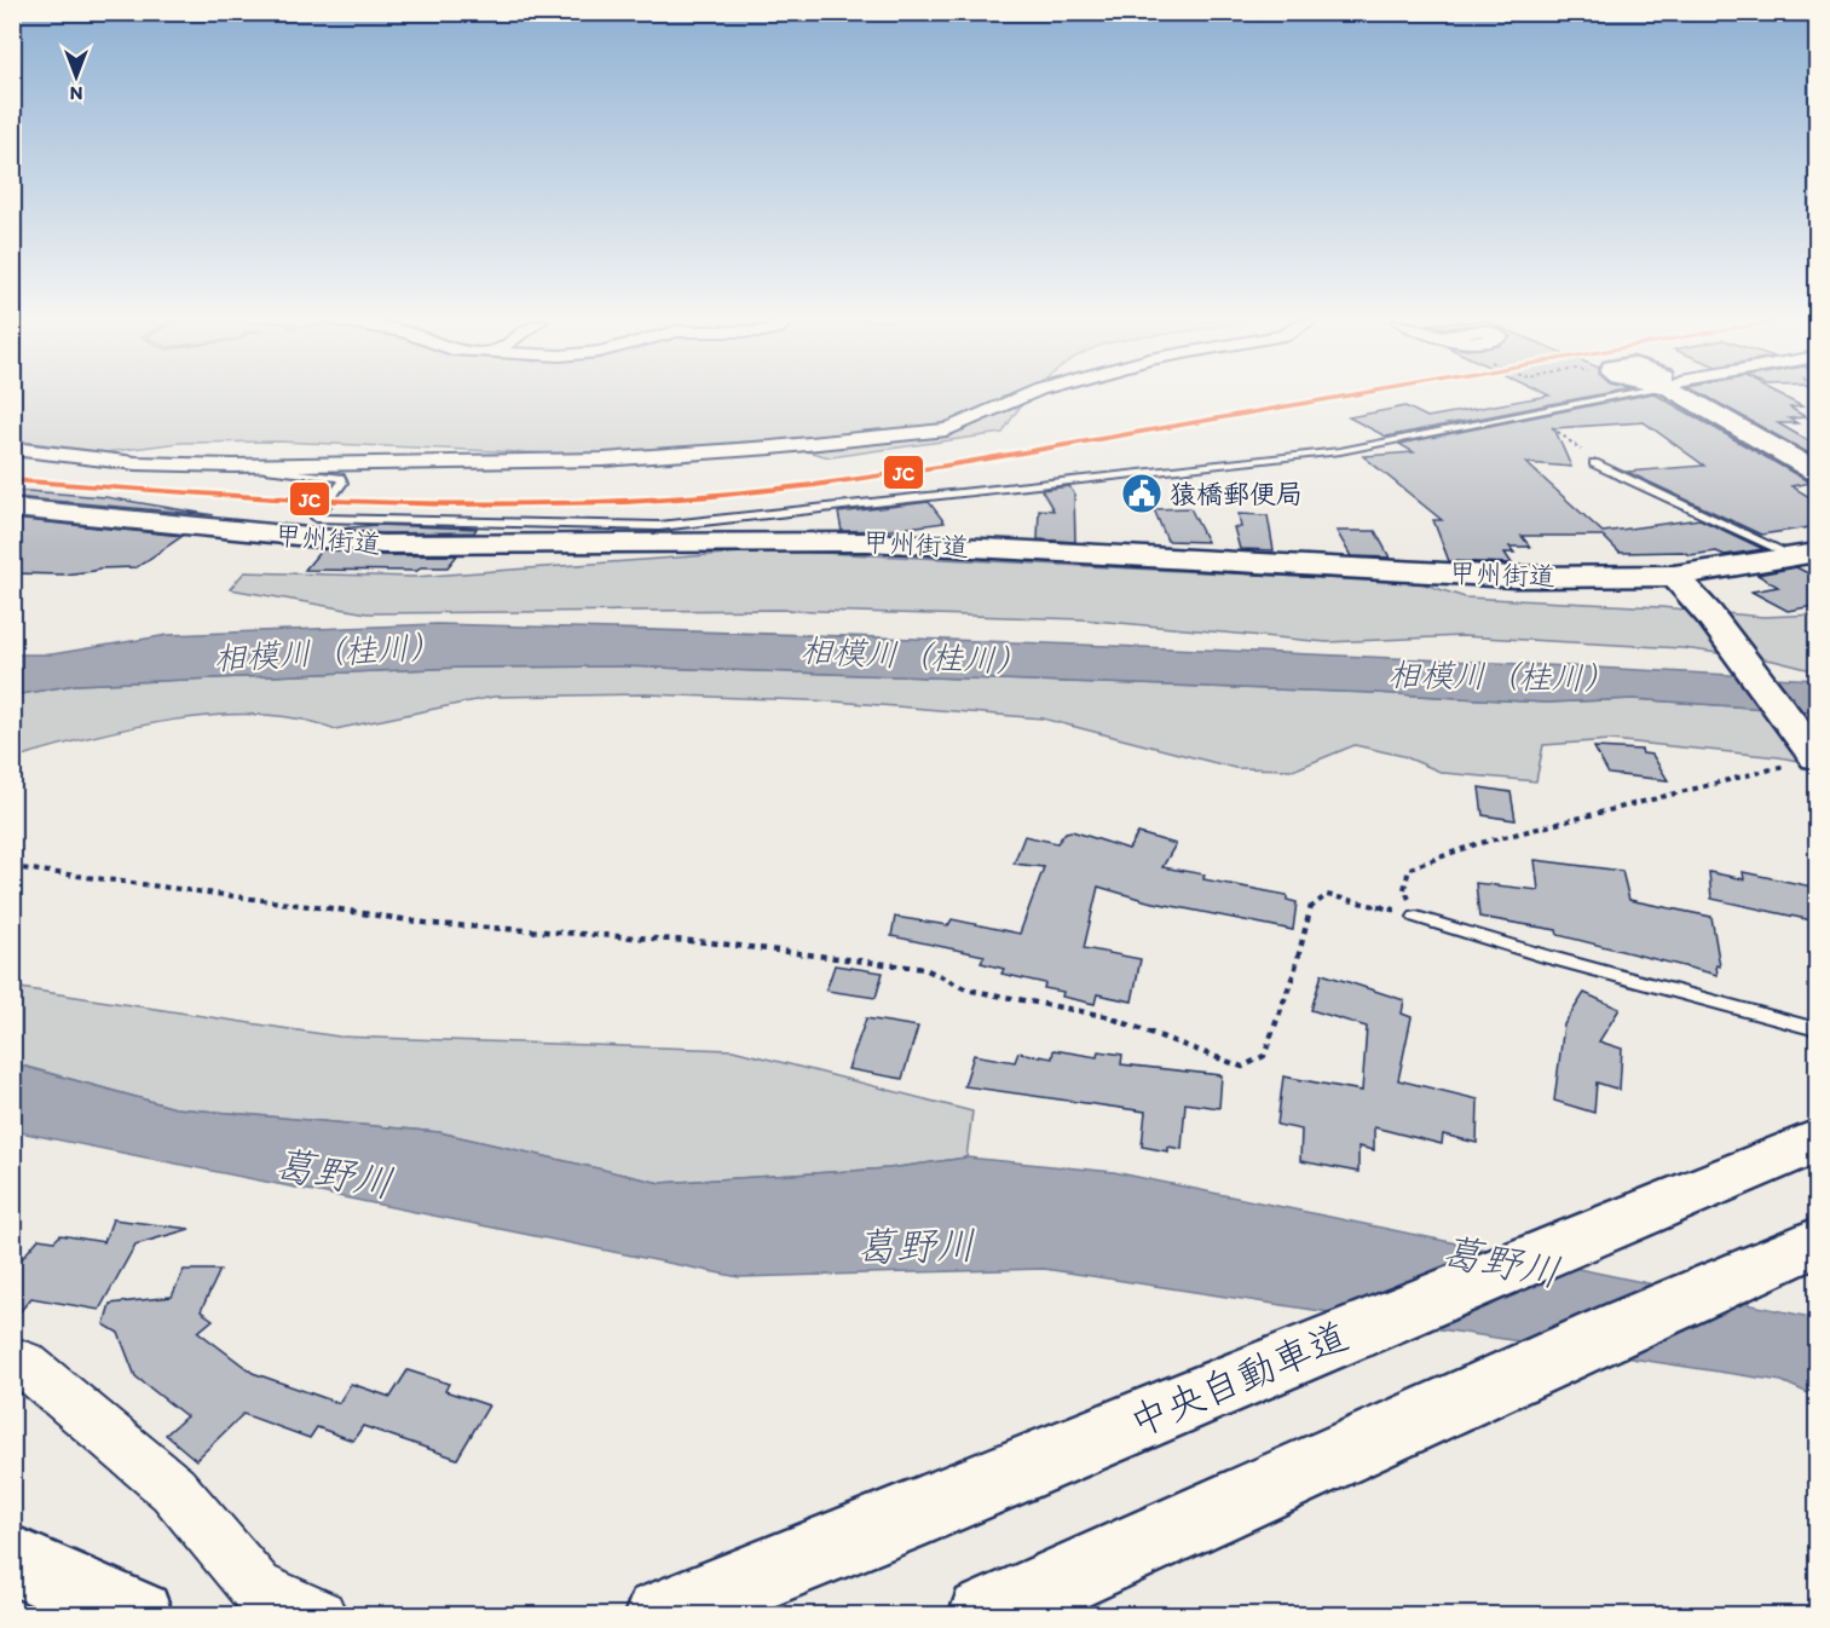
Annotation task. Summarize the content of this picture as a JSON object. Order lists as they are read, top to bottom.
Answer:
{
  "streets": {
    "main road": ["甲州街道", "中央自動車道"]
  },
  "water": ["相模川（桂川）", "葛野川"],
  "places": {
    "public building": ["猿橋郵便局"]
  },
  "lines": ["transit line JC"],
  "north": "bottom"
}
